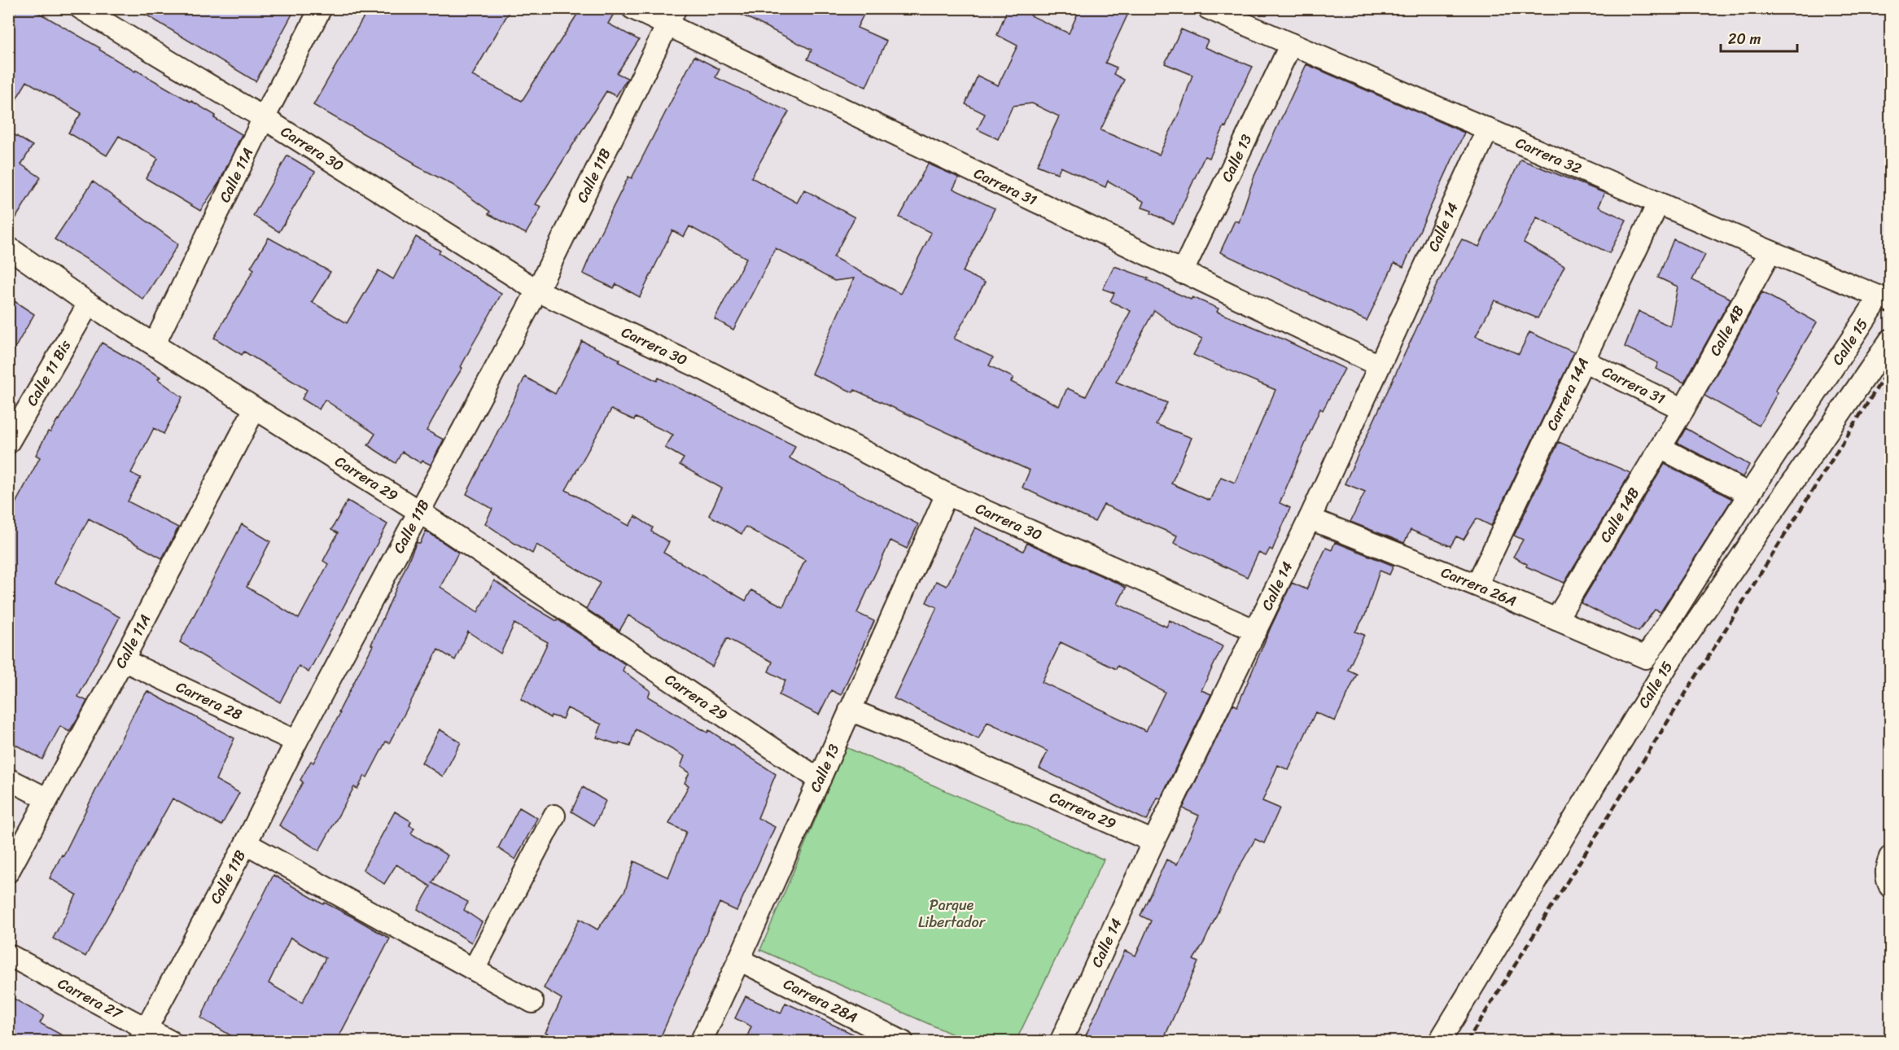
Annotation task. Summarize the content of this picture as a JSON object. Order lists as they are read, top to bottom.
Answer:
{
  "streets": {
    "street": [
      "Carrera 30",
      "Carrera 32",
      "Calle 13",
      "Calle 11A",
      "Calle 11B",
      "Carrera 31",
      "Calle 14",
      "Calle 4B",
      "Calle 15",
      "Calle 11 Bis",
      "Carrera 14A",
      "Carrera 29",
      "Calle 14B",
      "Carrera 26A",
      "Carrera 28",
      "Carrera 27",
      "Carrera 28A"
    ]
  },
  "crossings": [
    ["Carrera 30", "Calle 13"],
    ["Carrera 30", "Calle 11A"],
    ["Carrera 30", "Calle 11B"],
    ["Carrera 30", "Calle 14"],
    ["Carrera 32", "Calle 13"],
    ["Carrera 32", "Calle 14"],
    ["Carrera 32", "Calle 4B"],
    ["Carrera 32", "Calle 15"],
    ["Carrera 32", "Carrera 14A"],
    ["Calle 13", "Carrera 31"],
    ["Calle 13", "Carrera 29"],
    ["Calle 13", "Carrera 28A"],
    ["Calle 11A", "Carrera 29"],
    ["Calle 11A", "Carrera 28"],
    ["Calle 11B", "Carrera 31"],
    ["Calle 11B", "Carrera 29"],
    ["Calle 11B", "Carrera 28"],
    ["Calle 11B", "Carrera 27"],
    ["Carrera 31", "Calle 14"],
    ["Carrera 31", "Calle 4B"],
    ["Carrera 31", "Carrera 14A"],
    ["Carrera 31", "Calle 14B"],
    ["Calle 14", "Carrera 29"],
    ["Calle 14", "Carrera 26A"],
    ["Calle 4B", "Calle 14B"],
    ["Calle 15", "Carrera 26A"],
    ["Calle 11 Bis", "Carrera 29"],
    ["Carrera 14A", "Carrera 26A"],
    ["Calle 14B", "Carrera 26A"]
  ],
  "parks": ["Parque Libertador"],
  "scale_bar": "20 m"
}
